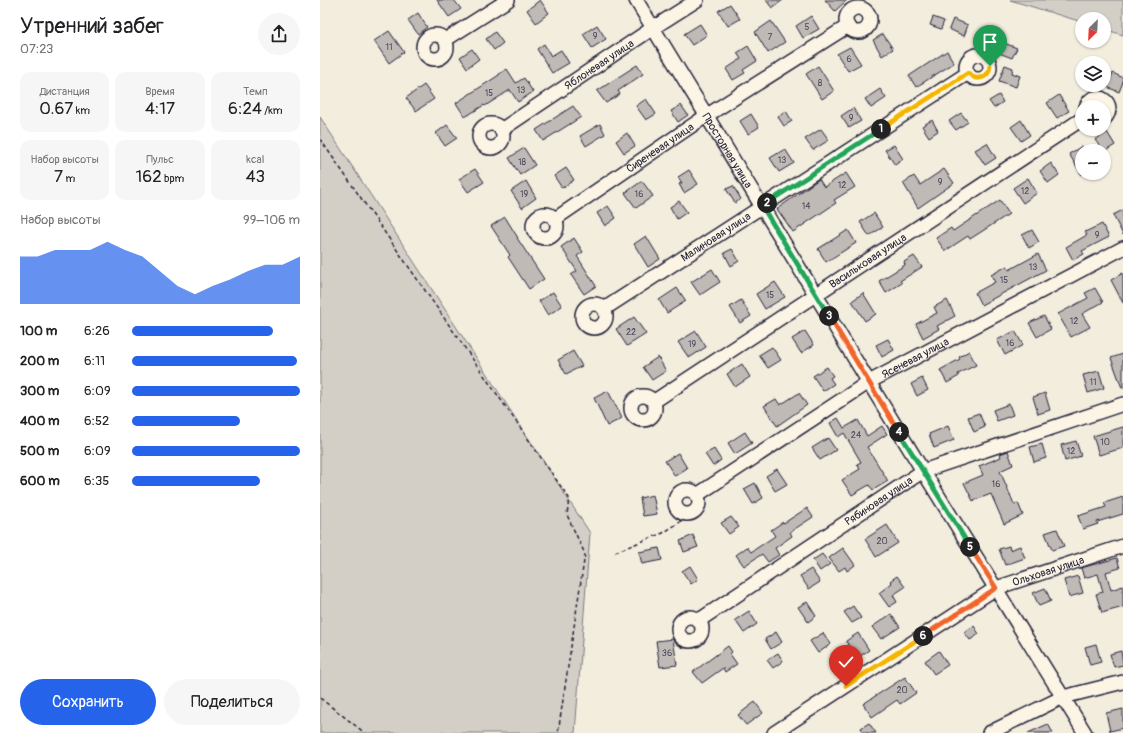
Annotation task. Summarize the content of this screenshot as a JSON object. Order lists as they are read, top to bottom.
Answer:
{
  "streets": {
    "street": [
      "Яблоневая улица",
      "Сиреневая улица",
      "Просторная улица",
      "Малиновая улица",
      "Васильковая улица",
      "Ясеневая улица",
      "Рябиновая улица",
      "Ольховая улица"
    ]
  },
  "crossings": [
    ["Яблоневая улица", "Просторная улица"],
    ["Сиреневая улица", "Просторная улица"],
    ["Просторная улица", "Малиновая улица"],
    ["Просторная улица", "Васильковая улица"],
    ["Просторная улица", "Ясеневая улица"],
    ["Просторная улица", "Рябиновая улица"],
    ["Просторная улица", "Ольховая улица"]
  ],
  "house_numbers": [
    "5",
    "9",
    "7",
    "11",
    "6",
    "8",
    "13",
    "15",
    "9",
    "13",
    "18",
    "9",
    "12",
    "12",
    "19",
    "16",
    "14",
    "9",
    "13",
    "15",
    "15",
    "12",
    "22",
    "16",
    "19",
    "11",
    "24",
    "10",
    "12",
    "16",
    "20",
    "36",
    "20"
  ],
  "north": "bottom left",
  "page": {
    "heading": ["Утренний забег", "07:23"],
    "map_buttons": ["+", "−"],
    "stats": [
      ["Дистанция", "0.67 km"],
      ["Время", "4:17"],
      ["Темп", "6:24 /km"],
      ["Набор высоты", "7 m"],
      ["Пульс", "162 bpm"],
      ["kcal", "43"]
    ],
    "pins": [
      "1",
      "2",
      "3",
      "4",
      "5",
      "6"
    ],
    "chart": ["Набор высоты", "99–106 m"],
    "list": [
      {
        "name": "100 m",
        "note": "6:26"
      },
      {
        "name": "200 m",
        "note": "6:11"
      },
      {
        "name": "300 m",
        "note": "6:09"
      },
      {
        "name": "400 m",
        "note": "6:52"
      },
      {
        "name": "500 m",
        "note": "6:09"
      },
      {
        "name": "600 m",
        "note": "6:35"
      }
    ],
    "buttons": ["Сохранить", "Поделиться"]
  }
}
